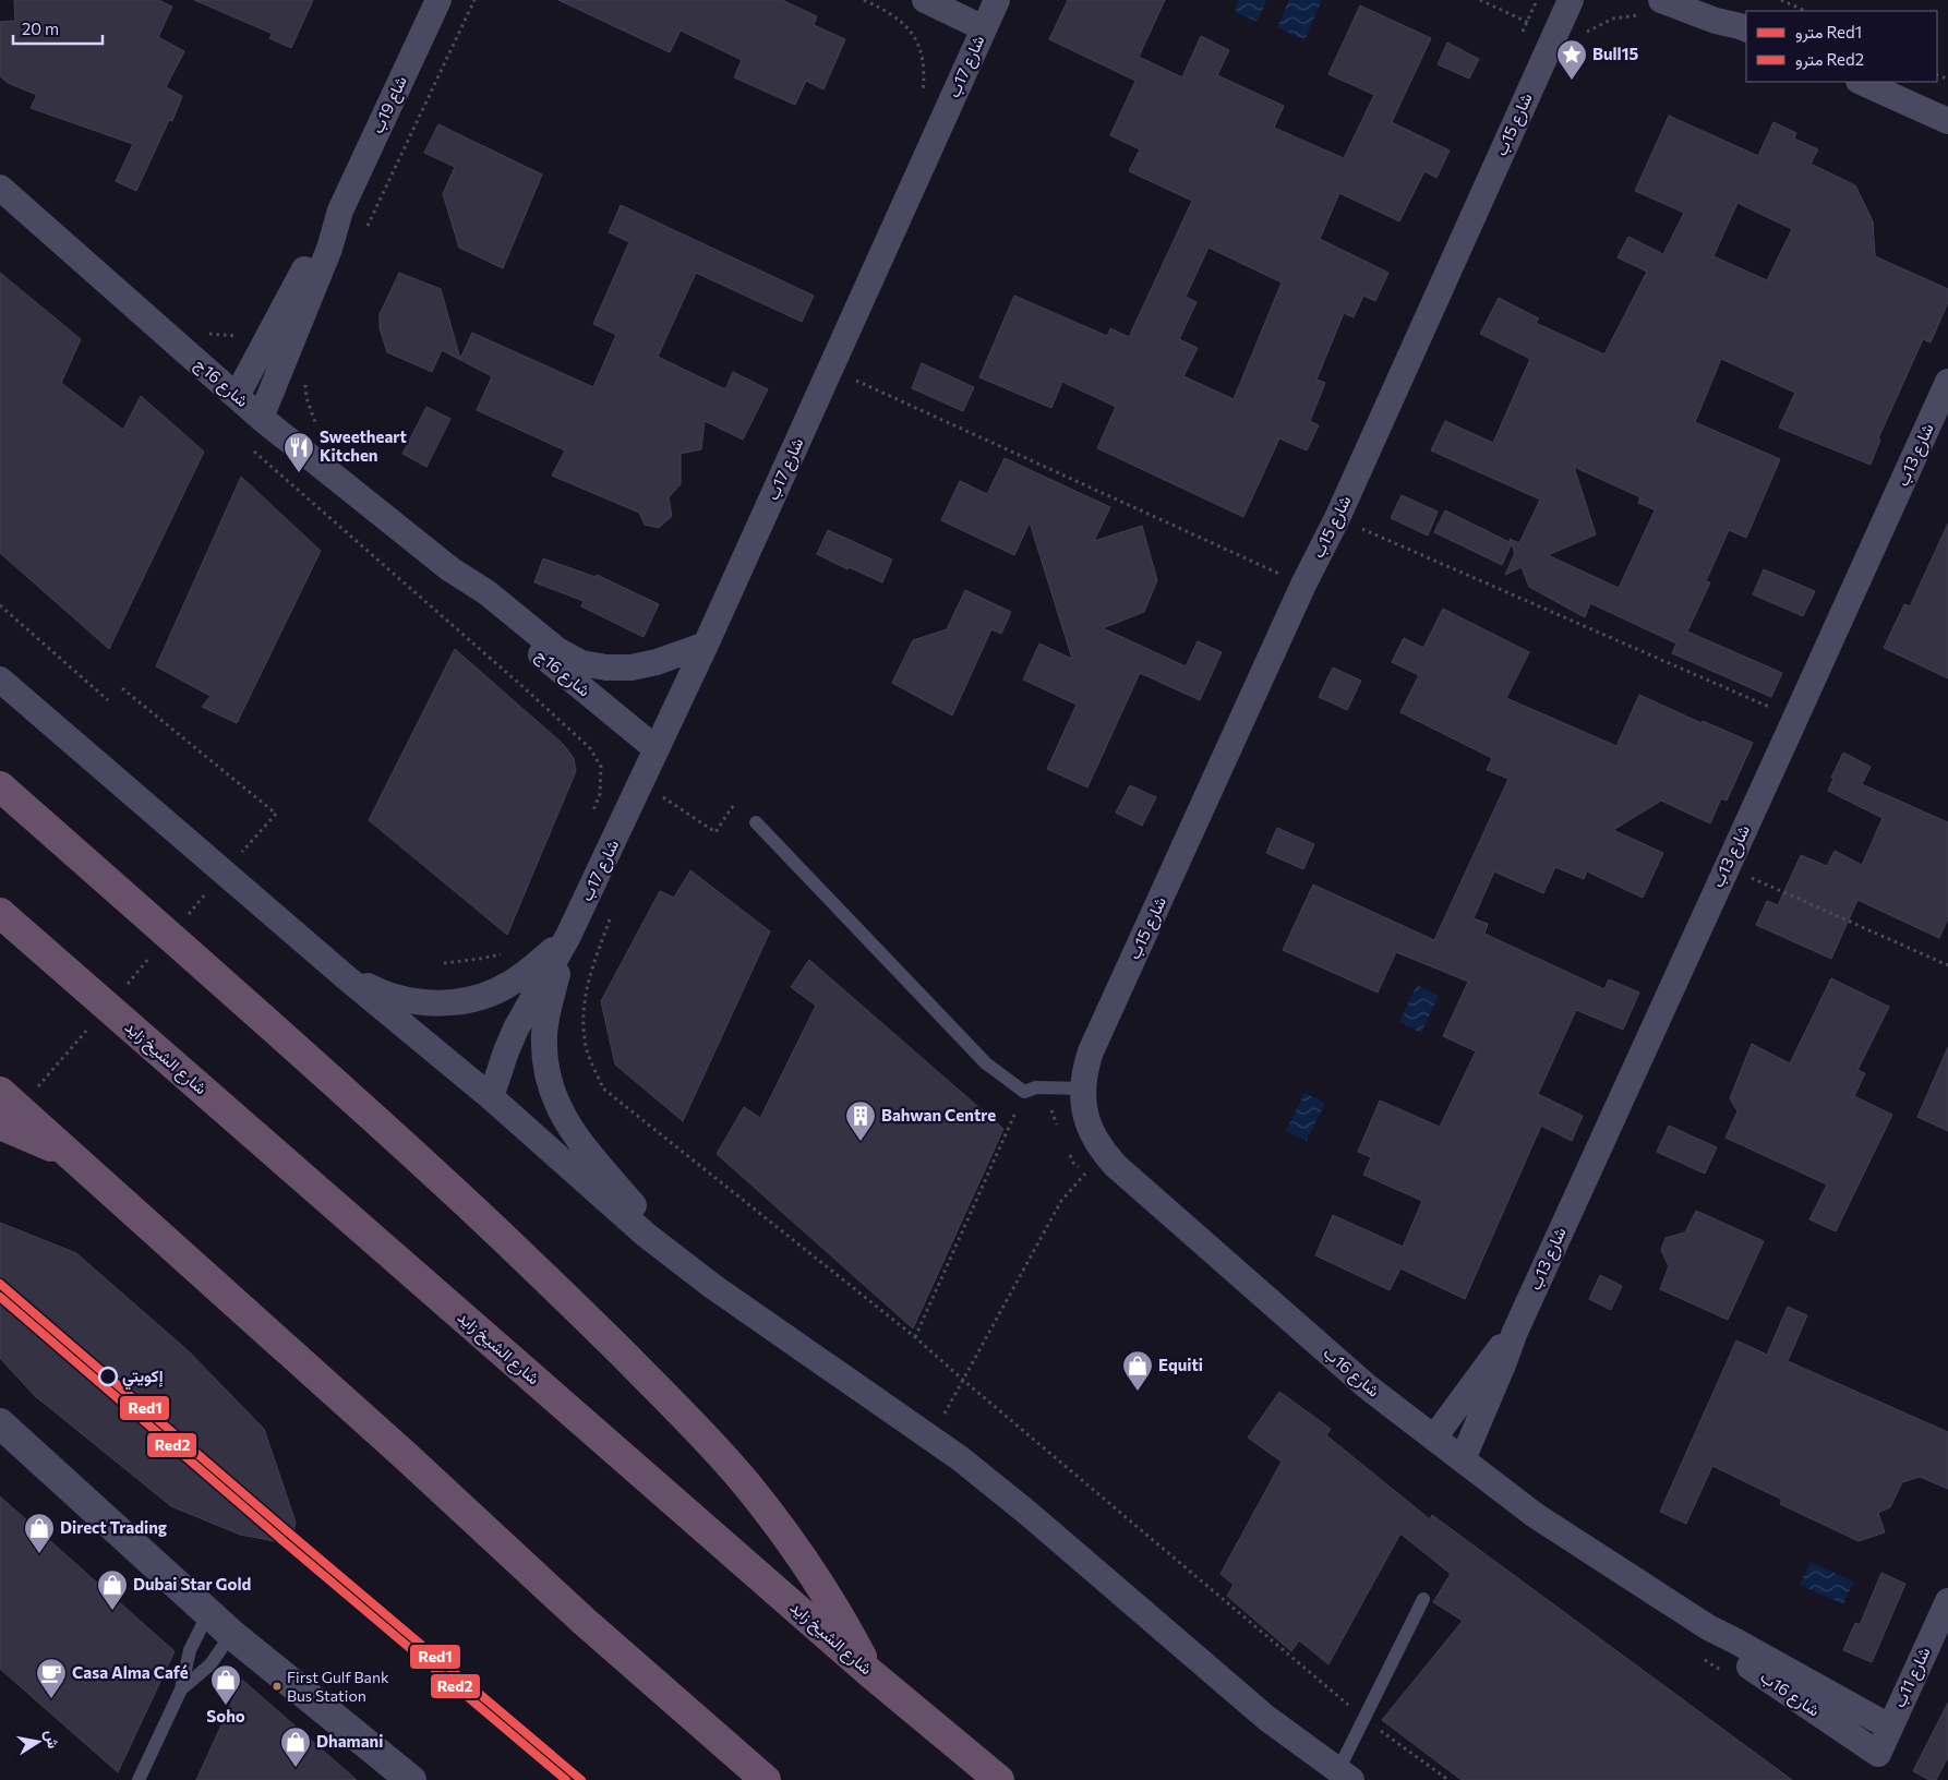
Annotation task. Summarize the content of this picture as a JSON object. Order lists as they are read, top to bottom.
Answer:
{
  "streets": {
    "highway": ["شارع الشيخ زايد"],
    "street": [
      "شارع 17ب",
      "شاع 19ب",
      "شارع 15ب",
      "شارع 16ج",
      "شارع 13ب",
      "شارع 16ب",
      "شارع 11ب"
    ]
  },
  "crossings": [
    ["شارع 17ب", "شارع 16ج"],
    ["شاع 19ب", "شارع 16ج"],
    ["شارع 15ب", "شارع 16ب"],
    ["شارع 13ب", "شارع 16ب"],
    ["شارع 16ب", "شارع 11ب"]
  ],
  "places": {
    "place": ["Bull15"],
    "restaurant": ["Sweetheart Kitchen"],
    "building": ["Bahwan Centre"],
    "other": ["إكويتي", "First Gulf Bank Bus Station"],
    "shop": [
      "Equiti",
      "Direct Trading",
      "Dubai Star Gold",
      "Soho",
      "Dhamani"
    ],
    "cafe": ["Casa Alma Café"]
  },
  "lines": ["metro line Red1", "metro line Red2"],
  "legend": ["مترو Red1", "مترو Red2"],
  "scale_bar": "20 m",
  "north": "right"
}
